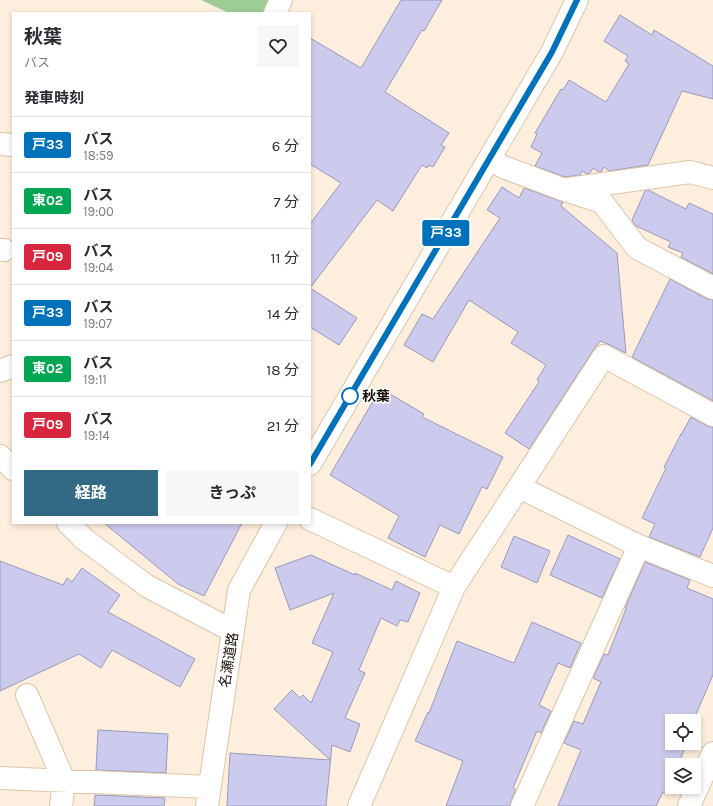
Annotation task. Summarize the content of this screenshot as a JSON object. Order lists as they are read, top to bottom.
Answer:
{
  "streets": {
    "street": ["名瀬道路"]
  },
  "places": ["秋葉"],
  "lines": ["bus line 戸33"],
  "page": {
    "on_map": "戸33",
    "heading": [
      ["秋葉", "バス"],
      "発車時刻"
    ],
    "list": [
      {
        "mark": "戸33",
        "name": "バス",
        "note": "18:59",
        "value": "6 分"
      },
      {
        "mark": "東02",
        "name": "バス",
        "note": "19:00",
        "value": "7 分"
      },
      {
        "mark": "戸09",
        "name": "バス",
        "note": "19:04",
        "value": "11 分"
      },
      {
        "mark": "戸33",
        "name": "バス",
        "note": "19:07",
        "value": "14 分"
      },
      {
        "mark": "東02",
        "name": "バス",
        "note": "19:11",
        "value": "18 分"
      },
      {
        "mark": "戸09",
        "name": "バス",
        "note": "19:14",
        "value": "21 分"
      }
    ],
    "buttons": ["経路", "きっぷ"]
  }
}
